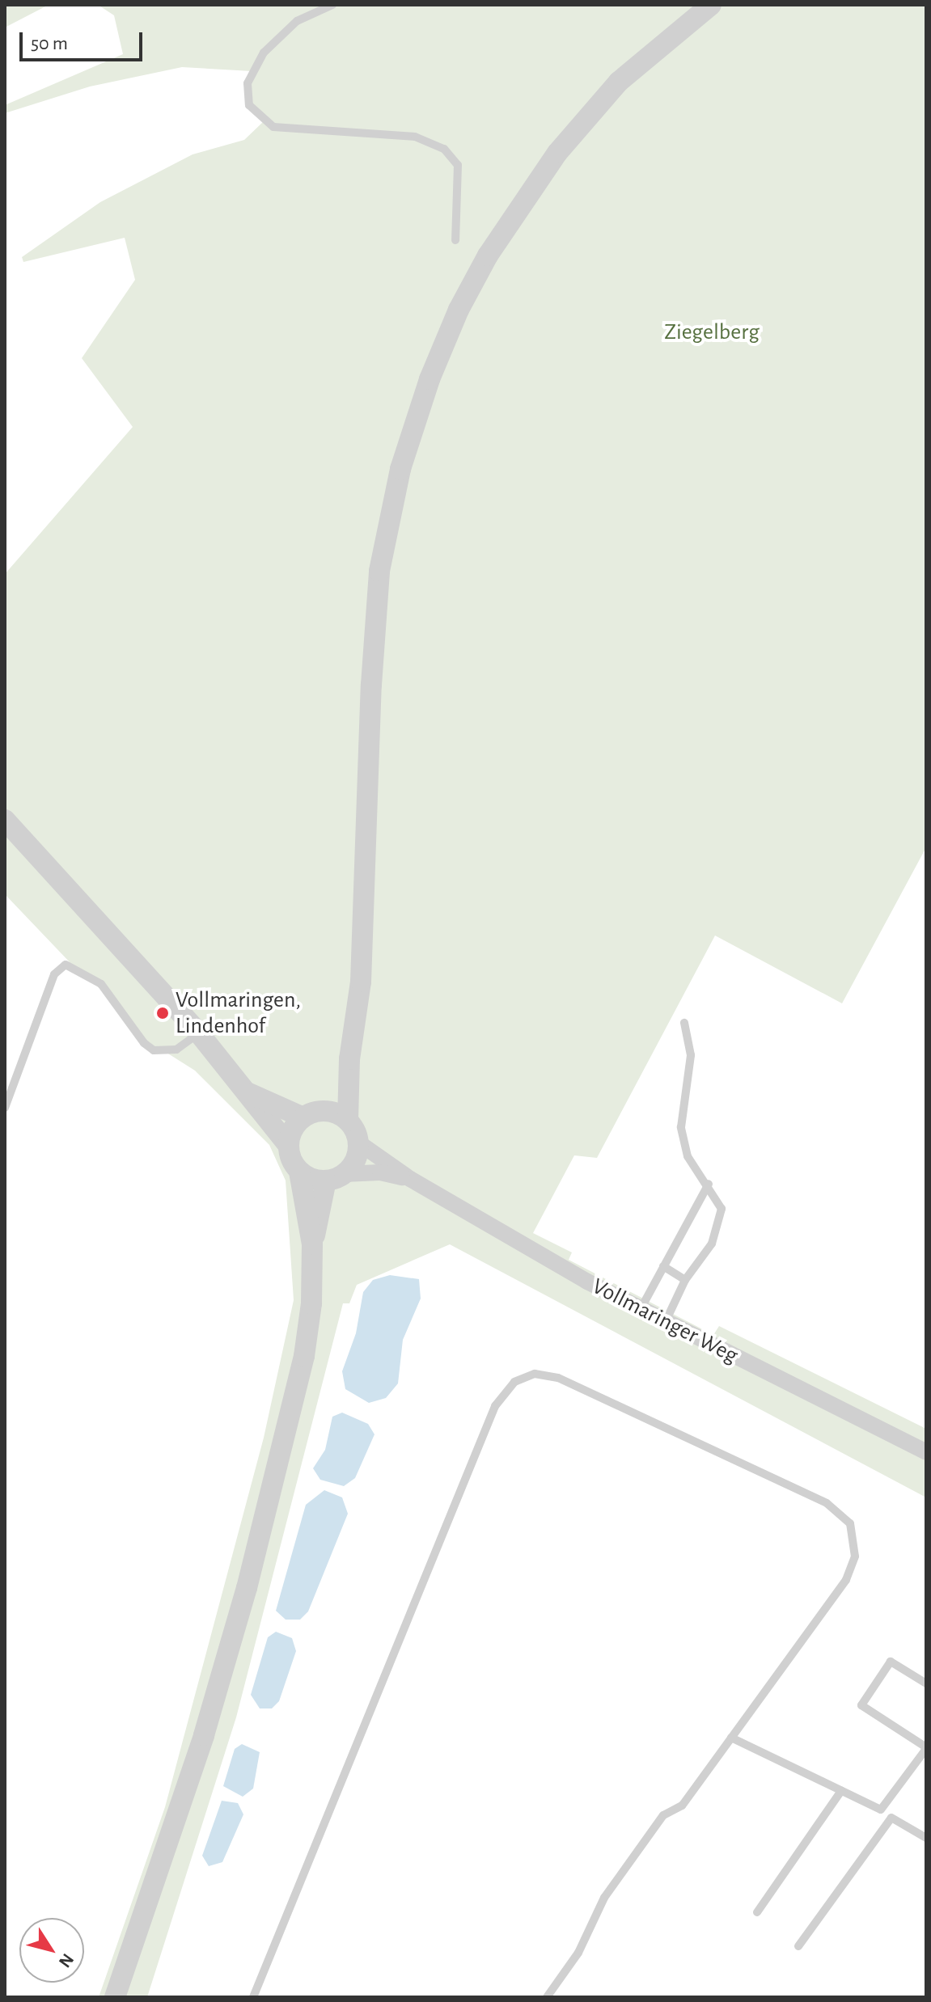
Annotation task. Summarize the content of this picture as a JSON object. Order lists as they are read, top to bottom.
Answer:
{
  "streets": {
    "street": ["Vollmaringer Weg"]
  },
  "parks": ["Ziegelberg"],
  "places": ["Vollmaringen, Lindenhof"],
  "scale_bar": "50 m",
  "north": "bottom right"
}
